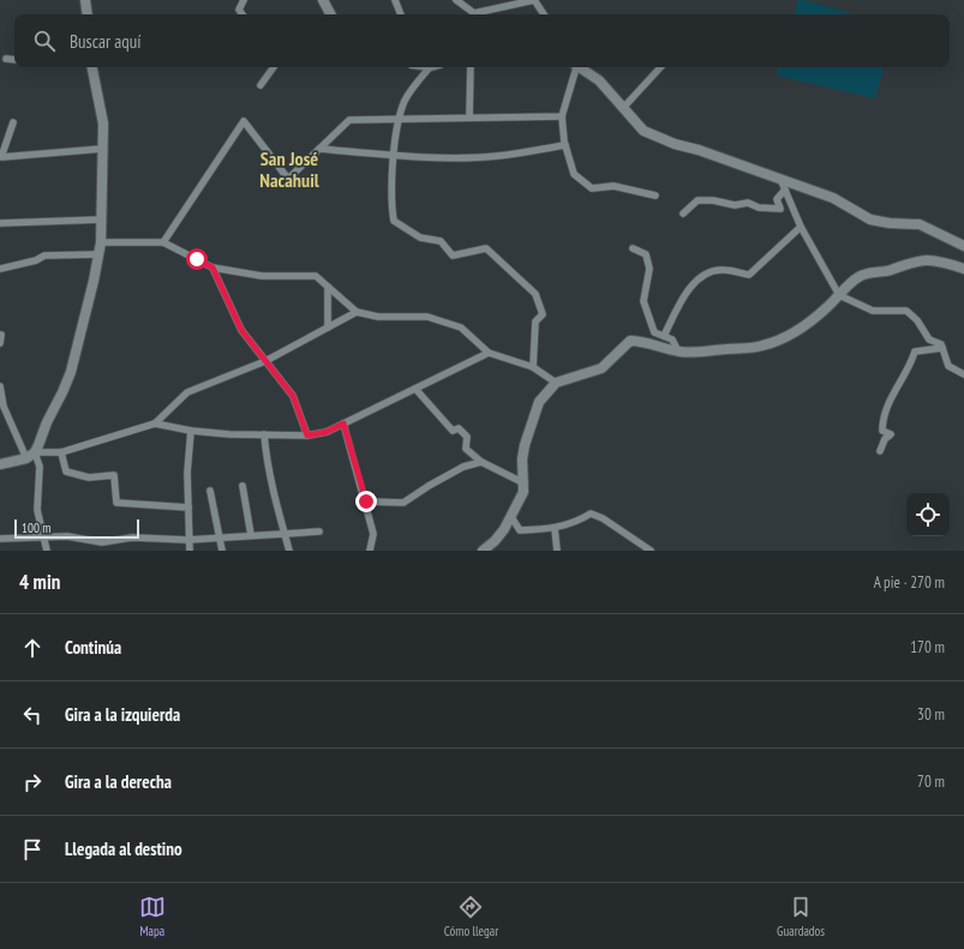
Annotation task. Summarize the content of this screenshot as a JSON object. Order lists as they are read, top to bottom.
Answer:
{
  "districts": ["San José Nacahuil"],
  "scale_bar": "100 m",
  "page": {
    "search": "Buscar aquí",
    "scale": "100 m",
    "heading": ["4 min", "A pie · 270 m"],
    "list": [
      ["Continúa", "170 m"],
      ["Gira a la izquierda", "30 m"],
      ["Gira a la derecha", "70 m"],
      "Llegada al destino"
    ],
    "nav": ["Mapa", "Cómo llegar", "Guardados"]
  }
}
